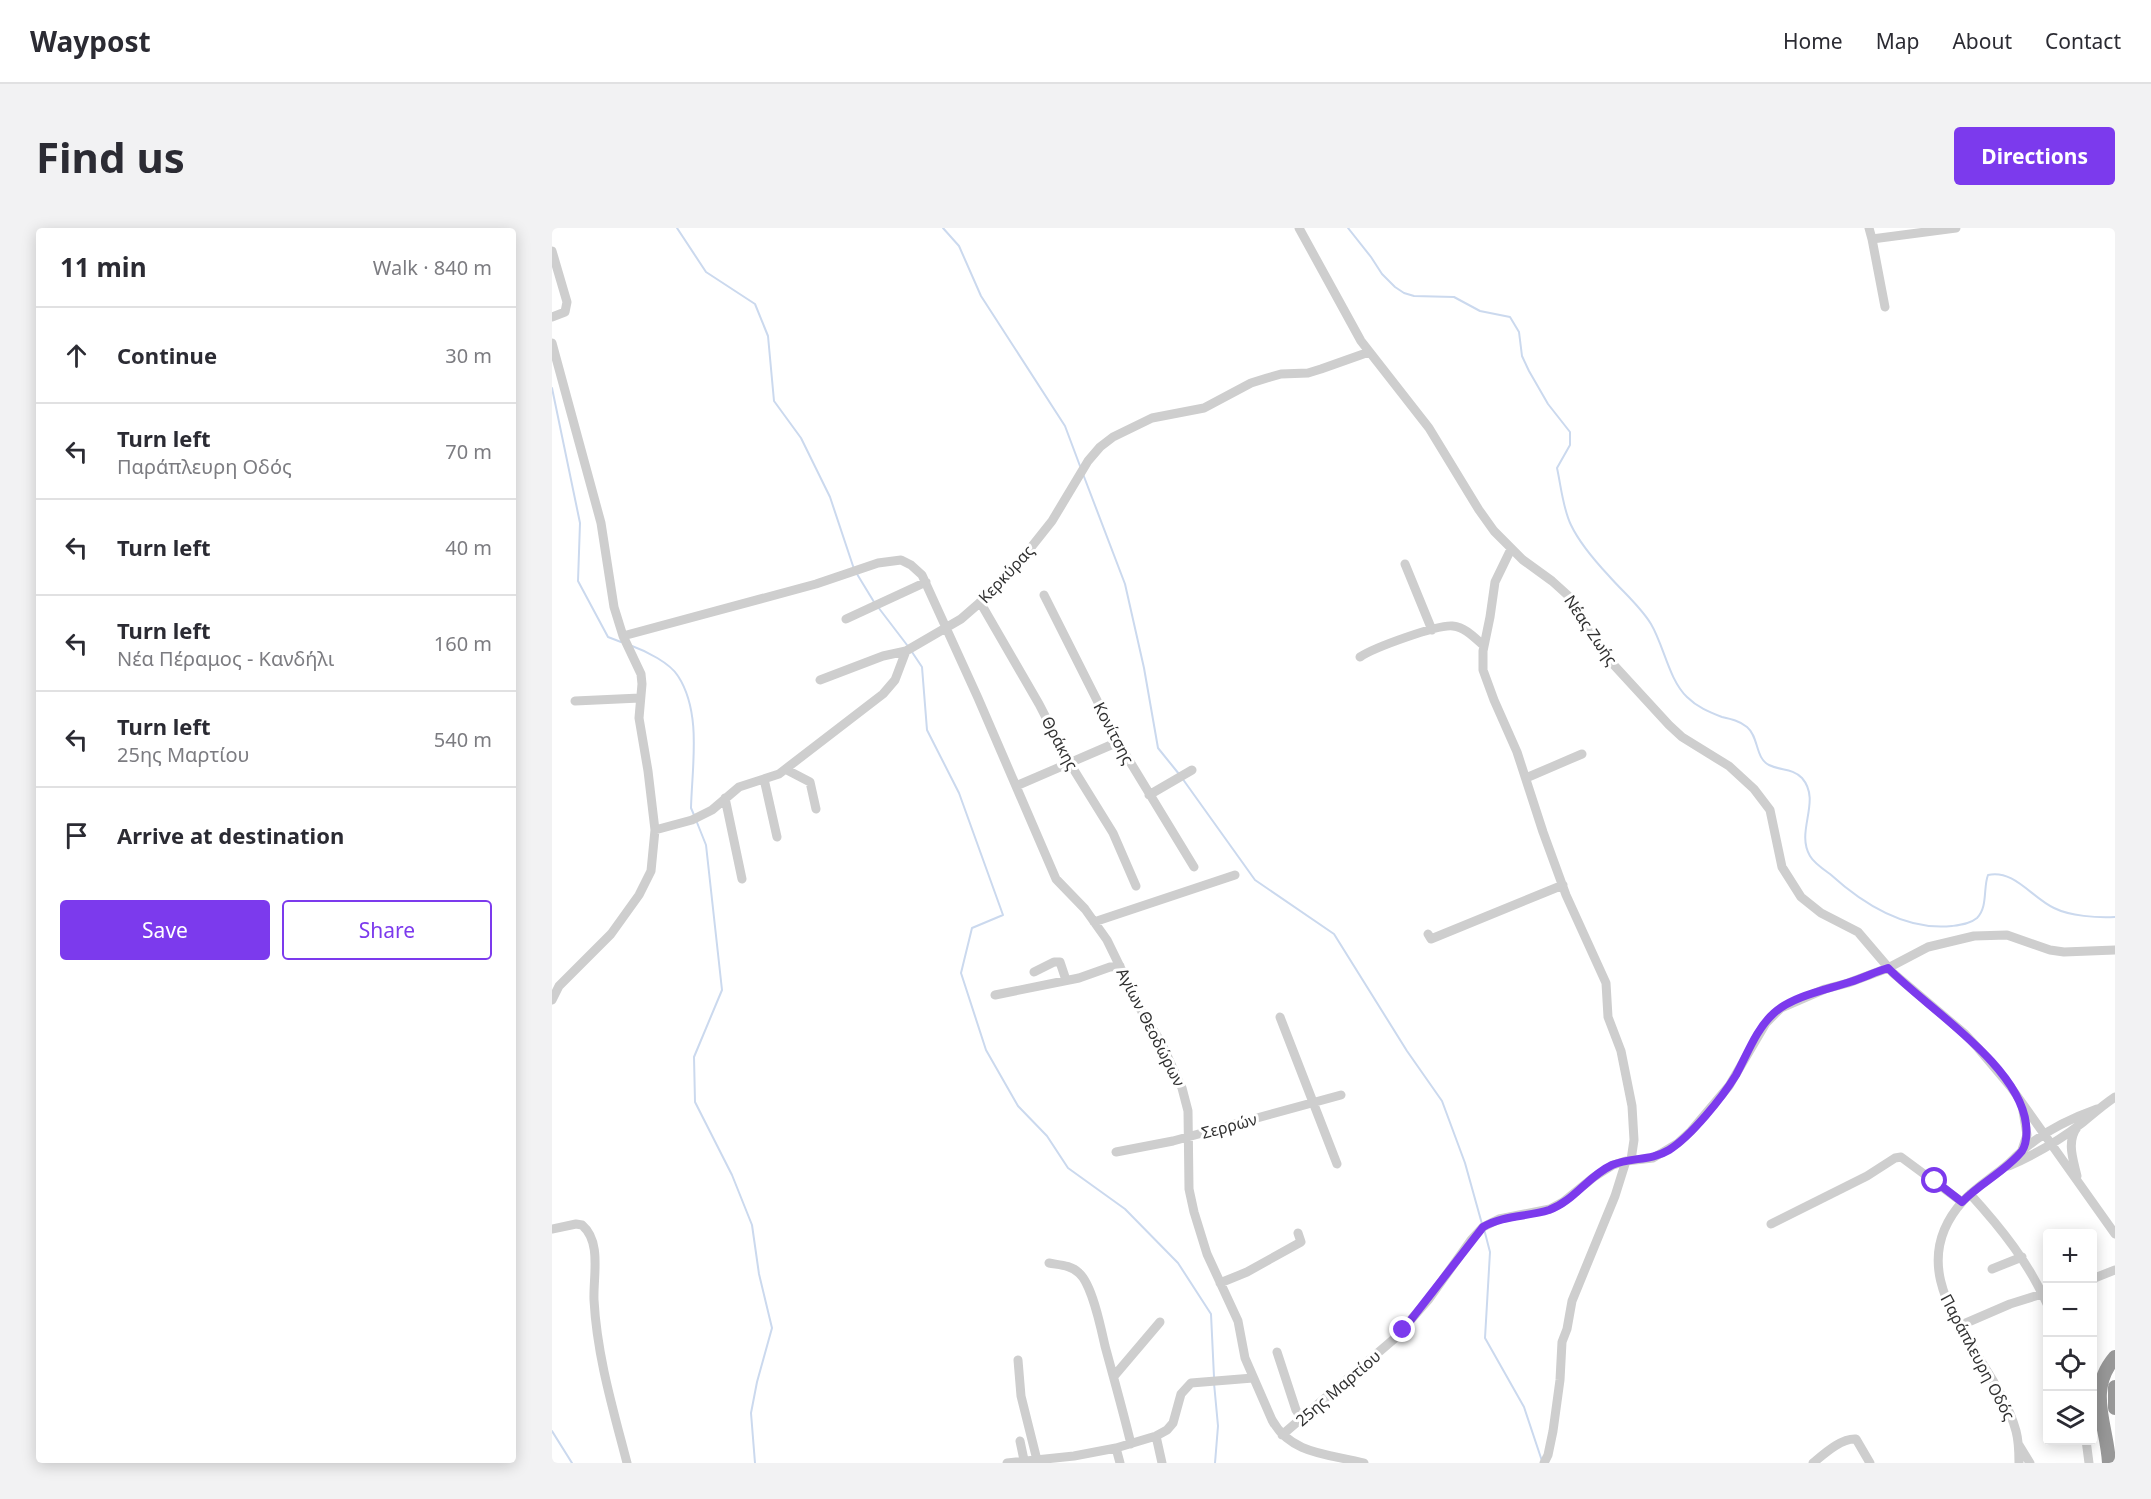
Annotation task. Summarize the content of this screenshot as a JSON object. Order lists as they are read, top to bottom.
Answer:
{
  "streets": {
    "street": [
      "Κερκύρας",
      "Νέας Ζωής",
      "Κονίτσης",
      "Θράκης",
      "Αγίων Θεοδώρων",
      "Σερρών",
      "Παράπλευρη Οδός",
      "25ης Μαρτίου"
    ]
  },
  "crossings": [
    ["Κερκύρας", "Νέας Ζωής"],
    ["Κερκύρας", "Θράκης"],
    ["Κερκύρας", "Αγίων Θεοδώρων"],
    ["Νέας Ζωής", "Παράπλευρη Οδός"],
    ["Νέας Ζωής", "25ης Μαρτίου"],
    ["Αγίων Θεοδώρων", "Σερρών"],
    ["Αγίων Θεοδώρων", "25ης Μαρτίου"]
  ],
  "page": {
    "header": "Waypost",
    "nav": [
      "Home",
      "Map",
      "About",
      "Contact"
    ],
    "buttons": [
      "Directions",
      ["Save", "Share"]
    ],
    "title": "Find us",
    "heading": ["11 min", "Walk · 840 m"],
    "list": [
      ["Continue", "30 m"],
      ["Turn left", "Παράπλευρη Οδός", "70 m"],
      ["Turn left", "40 m"],
      ["Turn left", "Νέα Πέραμος - Κανδήλι", "160 m"],
      ["Turn left", "25ης Μαρτίου", "540 m"],
      "Arrive at destination"
    ],
    "map_buttons": ["+", "−"]
  }
}
